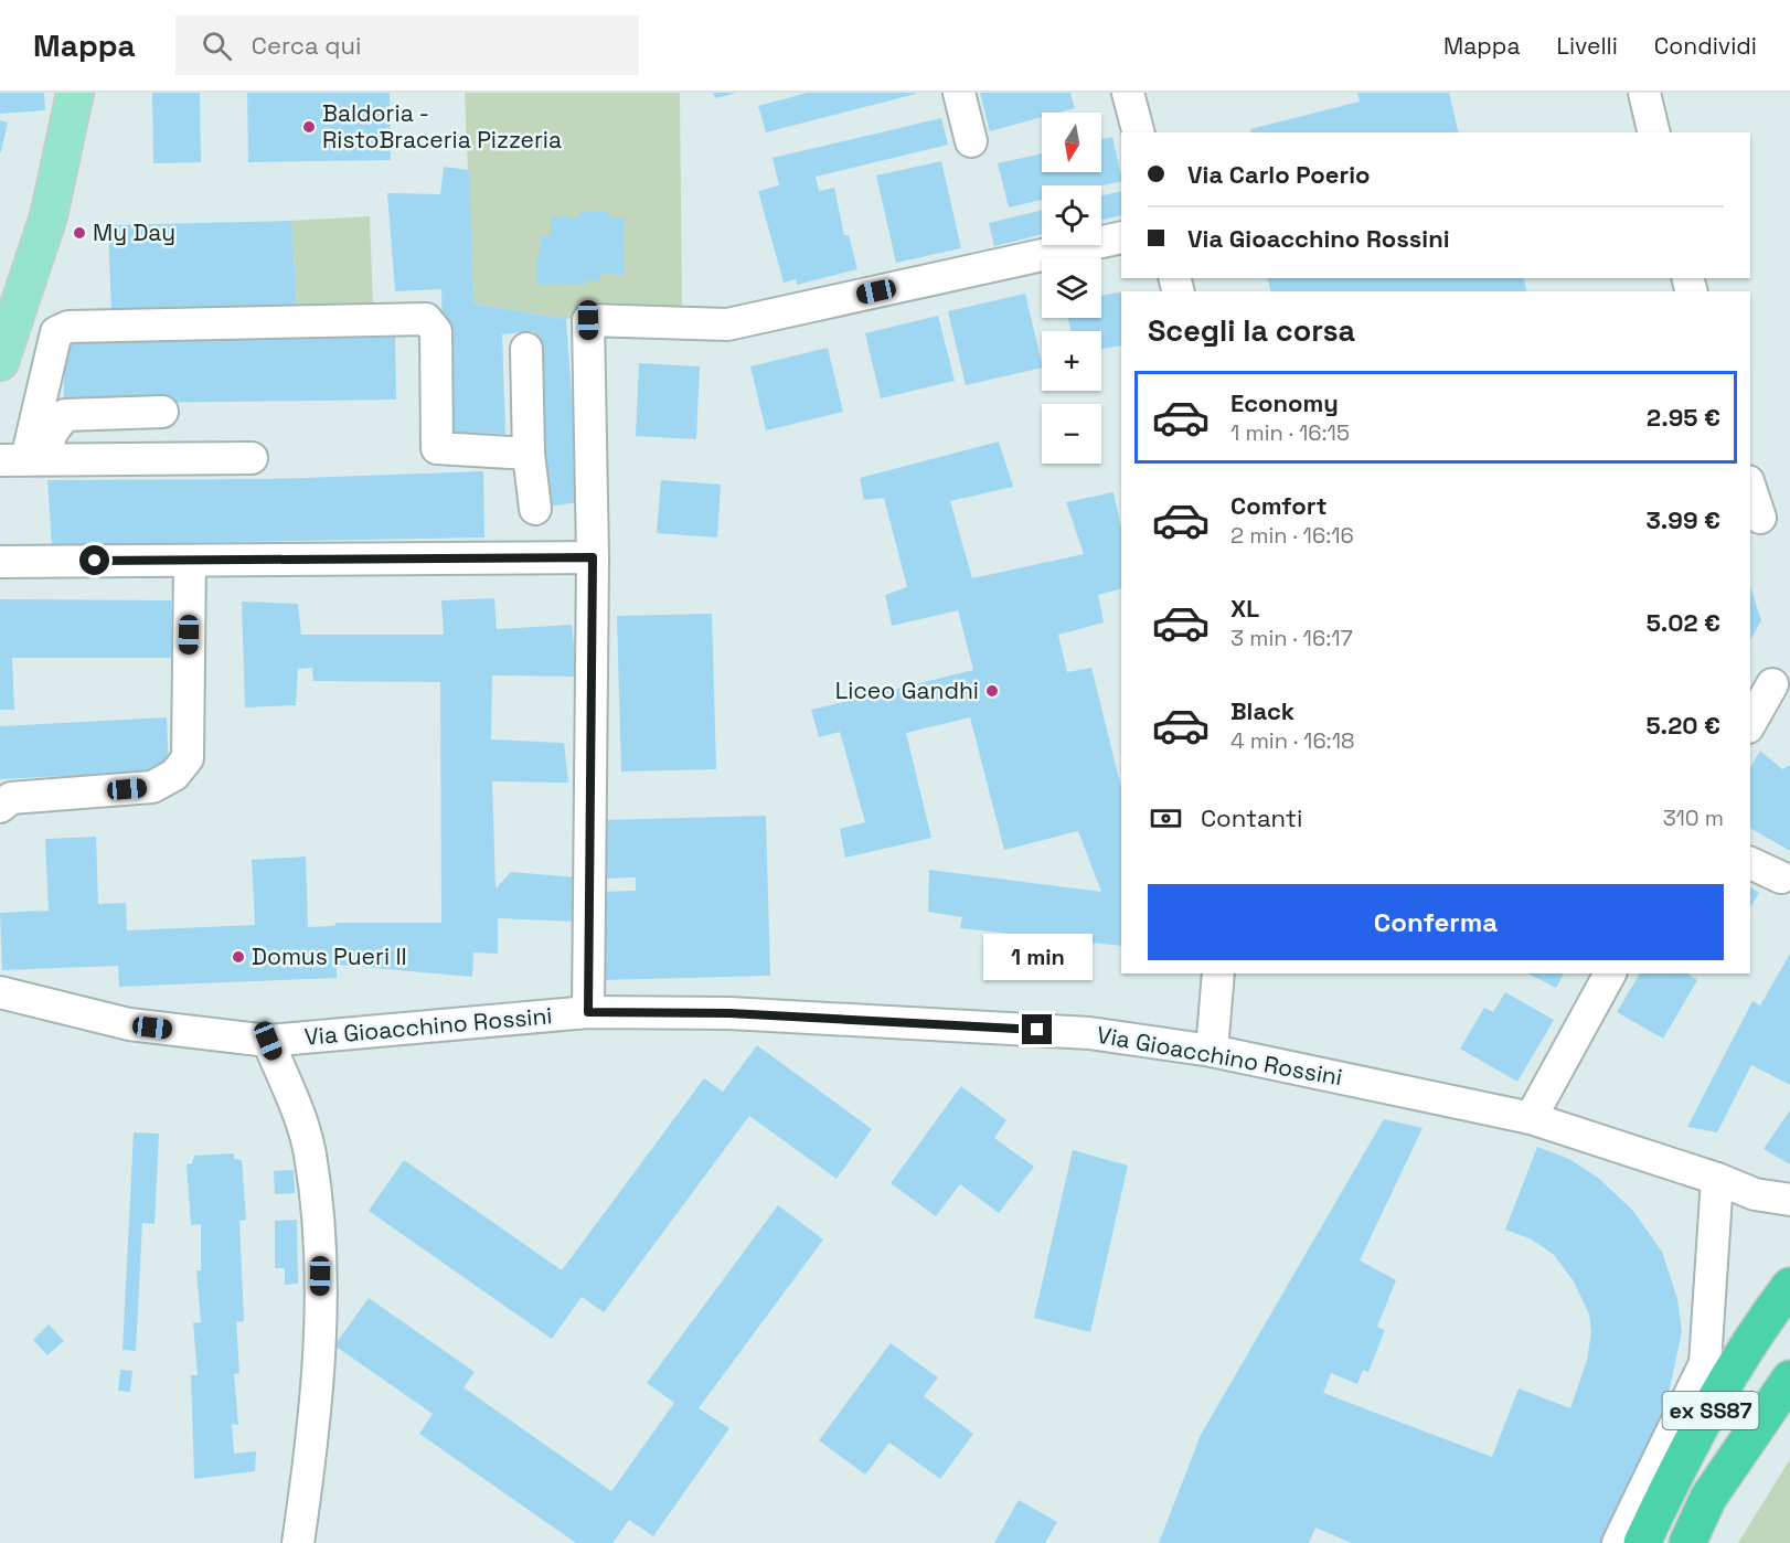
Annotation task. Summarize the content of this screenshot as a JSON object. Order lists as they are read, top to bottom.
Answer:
{
  "streets": {
    "highway": ["ex SS87"],
    "street": ["Via Gioacchino Rossini"]
  },
  "places": [
    "Baldoria - RistoBraceria Pizzeria",
    "My Day",
    "Liceo Gandhi",
    "Domus Pueri II"
  ],
  "north": "bottom",
  "page": {
    "header": "Mappa",
    "search": "Cerca qui",
    "nav": ["Mappa", "Livelli", "Condividi"],
    "map_buttons": ["+", "−"],
    "banner": ["Via Carlo Poerio", "Via Gioacchino Rossini"],
    "heading": "Scegli la corsa",
    "list": [
      {
        "name": "Economy",
        "note": "1 min · 16:15",
        "value": "2.95 €"
      },
      {
        "name": "Comfort",
        "note": "2 min · 16:16",
        "value": "3.99 €"
      },
      {
        "name": "XL",
        "note": "3 min · 16:17",
        "value": "5.02 €"
      },
      {
        "name": "Black",
        "note": "4 min · 16:18",
        "value": "5.20 €"
      }
    ],
    "pay": ["Contanti", "310 m"],
    "buttons": "Conferma",
    "bubble": "1 min"
  }
}
